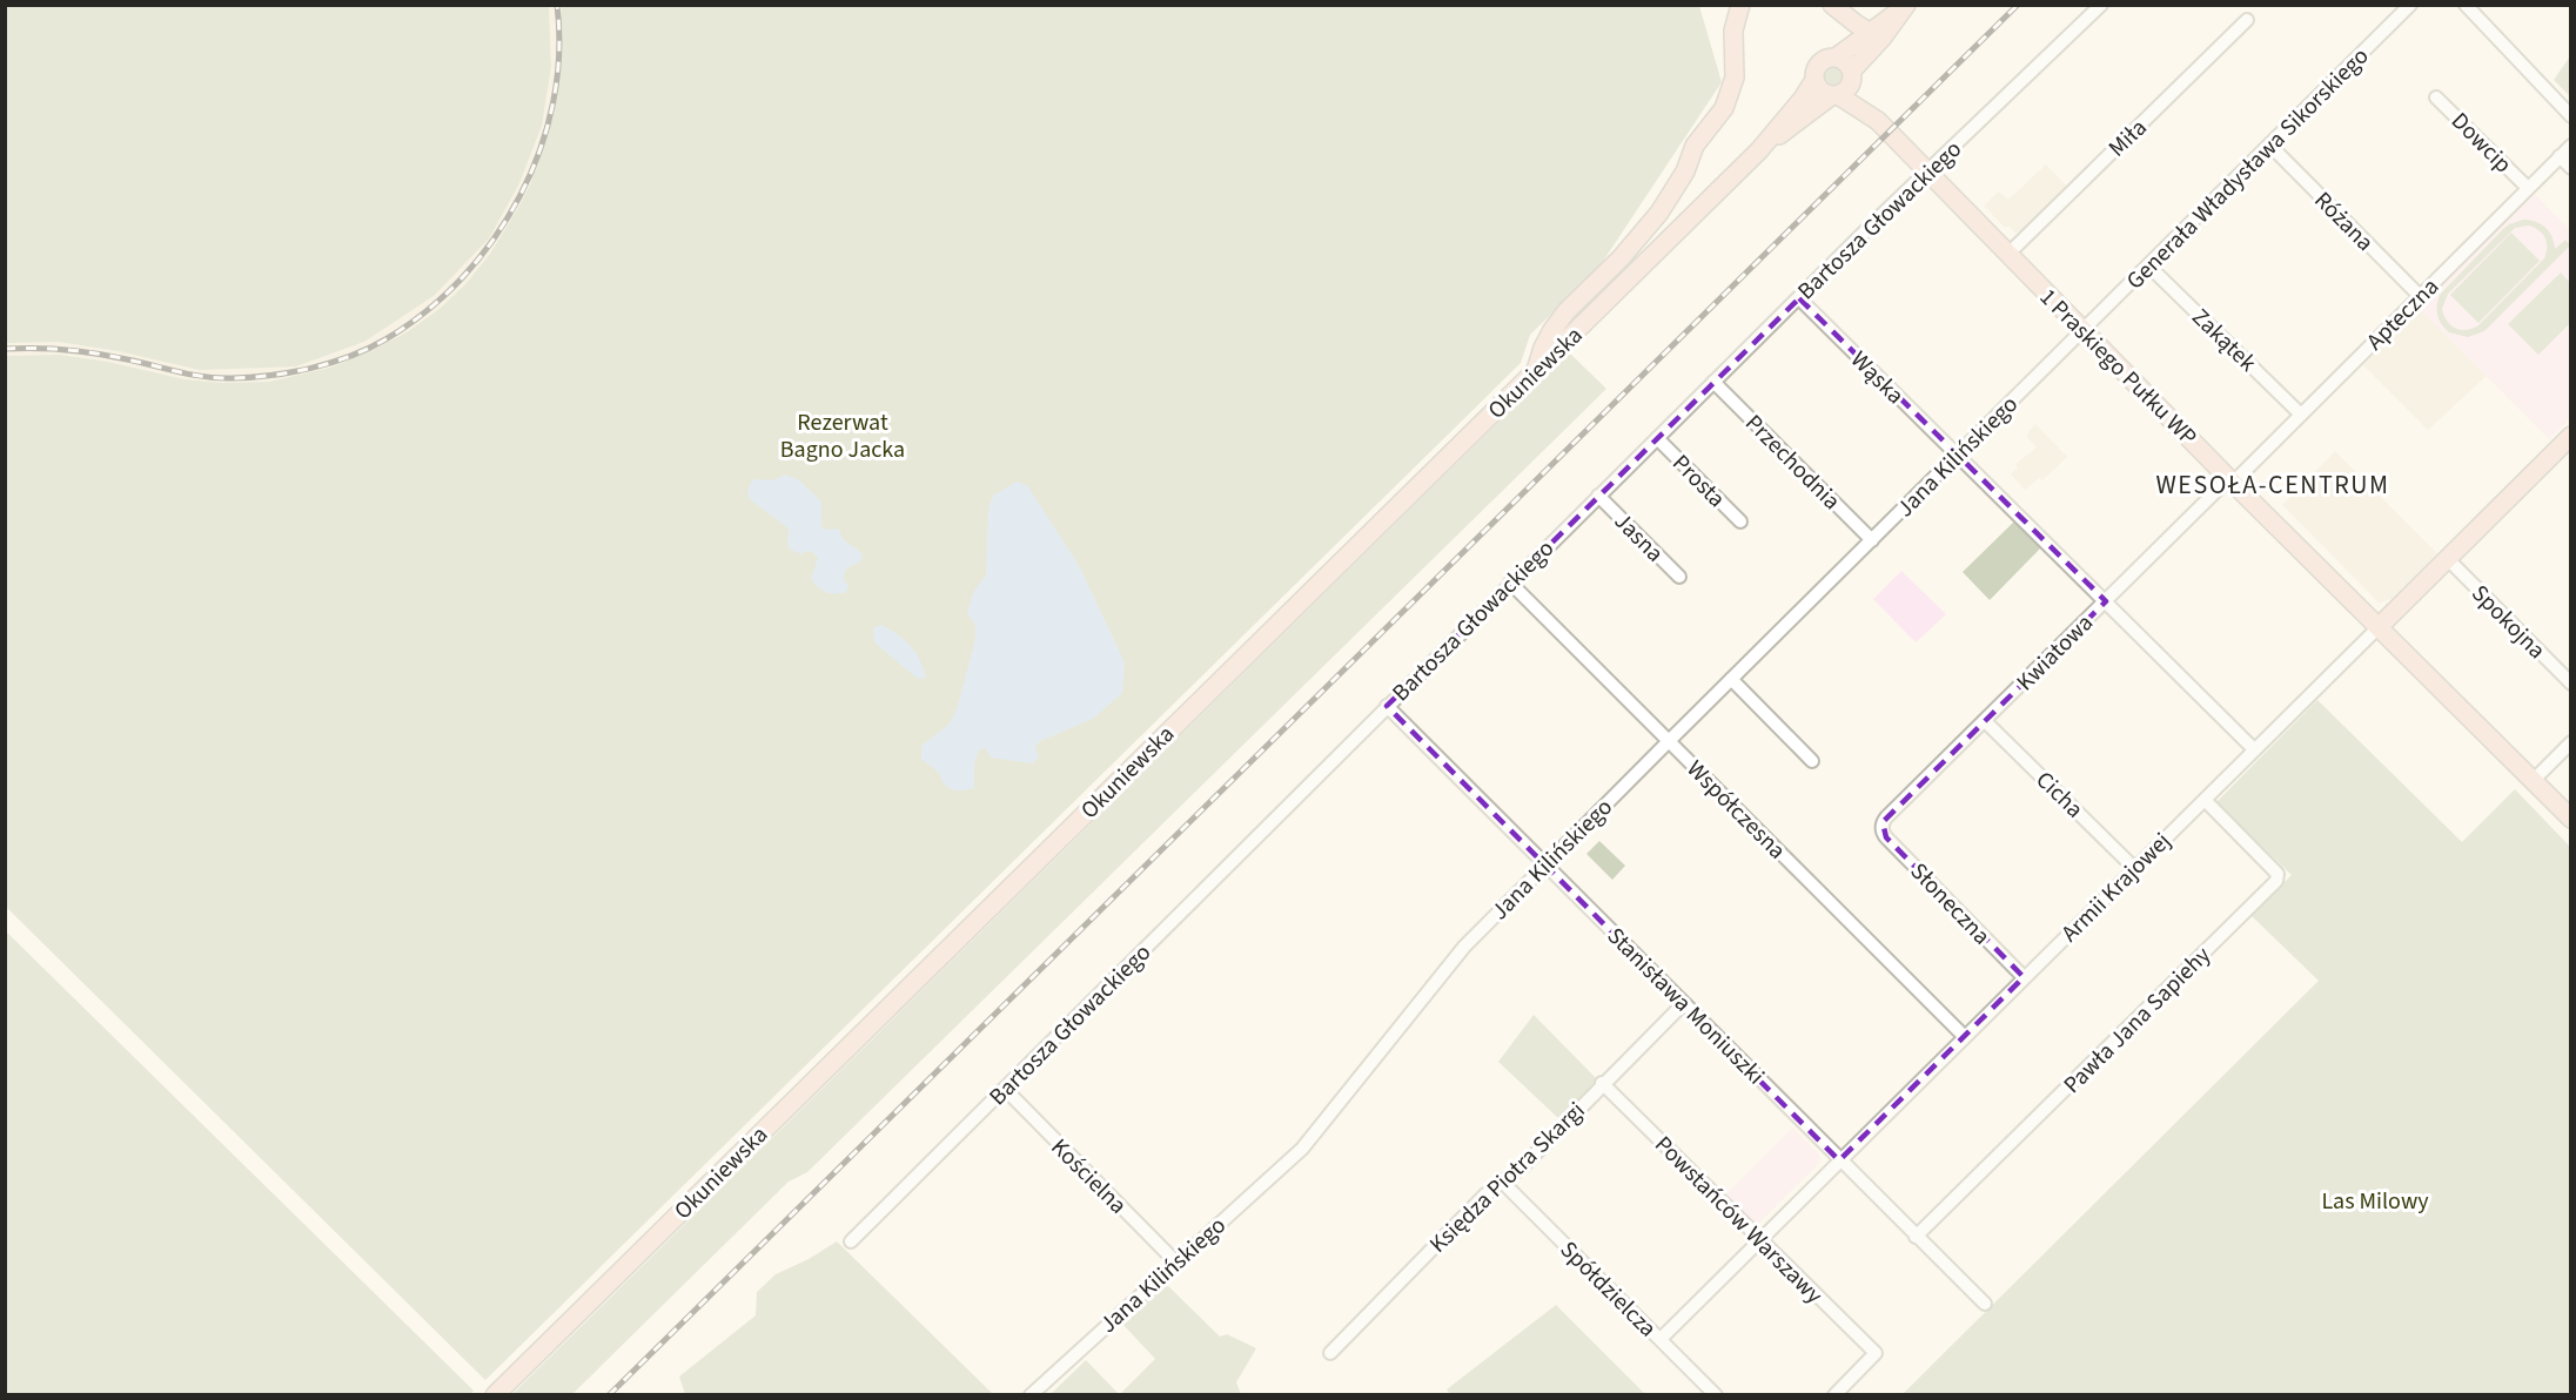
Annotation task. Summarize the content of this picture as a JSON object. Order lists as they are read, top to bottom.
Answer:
{
  "streets": {
    "main road": ["1 Praskiego Pułku WP", "Okuniewska", "Armii Krajowej"],
    "street": [
      "Miła",
      "Dowcip",
      "Generała Władysława Sikorskiego",
      "Bartosza Głowackiego",
      "Różana",
      "Apteczna",
      "Zakątek",
      "Wąska",
      "Jana Kilińskiego",
      "Przechodnia",
      "Prosta",
      "Jasna",
      "Spokojna",
      "Kwiatowa",
      "Cicha",
      "Współczesna",
      "Słoneczna",
      "Stanisława Moniuszki",
      "Pawła Jana Sapiehy",
      "Kościelna",
      "Księdza Piotra Skargi",
      "Powstańców Warszawy",
      "Spółdzielcza"
    ]
  },
  "crossings": [
    ["Miła", "1 Praskiego Pułku WP"],
    ["Dowcip", "Apteczna"],
    ["Generała Władysława Sikorskiego", "Różana"],
    ["Generała Władysława Sikorskiego", "Zakątek"],
    ["Generała Władysława Sikorskiego", "1 Praskiego Pułku WP"],
    ["Generała Władysława Sikorskiego", "Jana Kilińskiego"],
    ["Bartosza Głowackiego", "1 Praskiego Pułku WP"],
    ["Bartosza Głowackiego", "Wąska"],
    ["Bartosza Głowackiego", "Przechodnia"],
    ["Bartosza Głowackiego", "Prosta"],
    ["Bartosza Głowackiego", "Jasna"],
    ["Bartosza Głowackiego", "Współczesna"],
    ["Bartosza Głowackiego", "Stanisława Moniuszki"],
    ["Bartosza Głowackiego", "Kościelna"],
    ["Różana", "Apteczna"],
    ["Apteczna", "Zakątek"],
    ["Apteczna", "1 Praskiego Pułku WP"],
    ["Apteczna", "Kwiatowa"],
    ["1 Praskiego Pułku WP", "Okuniewska"],
    ["1 Praskiego Pułku WP", "Jana Kilińskiego"],
    ["1 Praskiego Pułku WP", "Kwiatowa"],
    ["1 Praskiego Pułku WP", "Armii Krajowej"],
    ["Wąska", "Jana Kilińskiego"],
    ["Wąska", "Kwiatowa"],
    ["Wąska", "Armii Krajowej"],
    ["Jana Kilińskiego", "Przechodnia"],
    ["Jana Kilińskiego", "Współczesna"],
    ["Jana Kilińskiego", "Stanisława Moniuszki"],
    ["Jana Kilińskiego", "Kościelna"],
    ["Spokojna", "Armii Krajowej"],
    ["Kwiatowa", "Cicha"],
    ["Kwiatowa", "Słoneczna"],
    ["Cicha", "Armii Krajowej"],
    ["Współczesna", "Armii Krajowej"],
    ["Armii Krajowej", "Słoneczna"],
    ["Armii Krajowej", "Stanisława Moniuszki"],
    ["Armii Krajowej", "Pawła Jana Sapiehy"],
    ["Armii Krajowej", "Powstańców Warszawy"],
    ["Armii Krajowej", "Spółdzielcza"],
    ["Stanisława Moniuszki", "Pawła Jana Sapiehy"],
    ["Stanisława Moniuszki", "Księdza Piotra Skargi"],
    ["Księdza Piotra Skargi", "Powstańców Warszawy"],
    ["Księdza Piotra Skargi", "Spółdzielcza"]
  ],
  "districts": ["WESOŁA-CENTRUM"],
  "parks": ["Rezerwat Bagno Jacka", "Las Milowy"]
}
